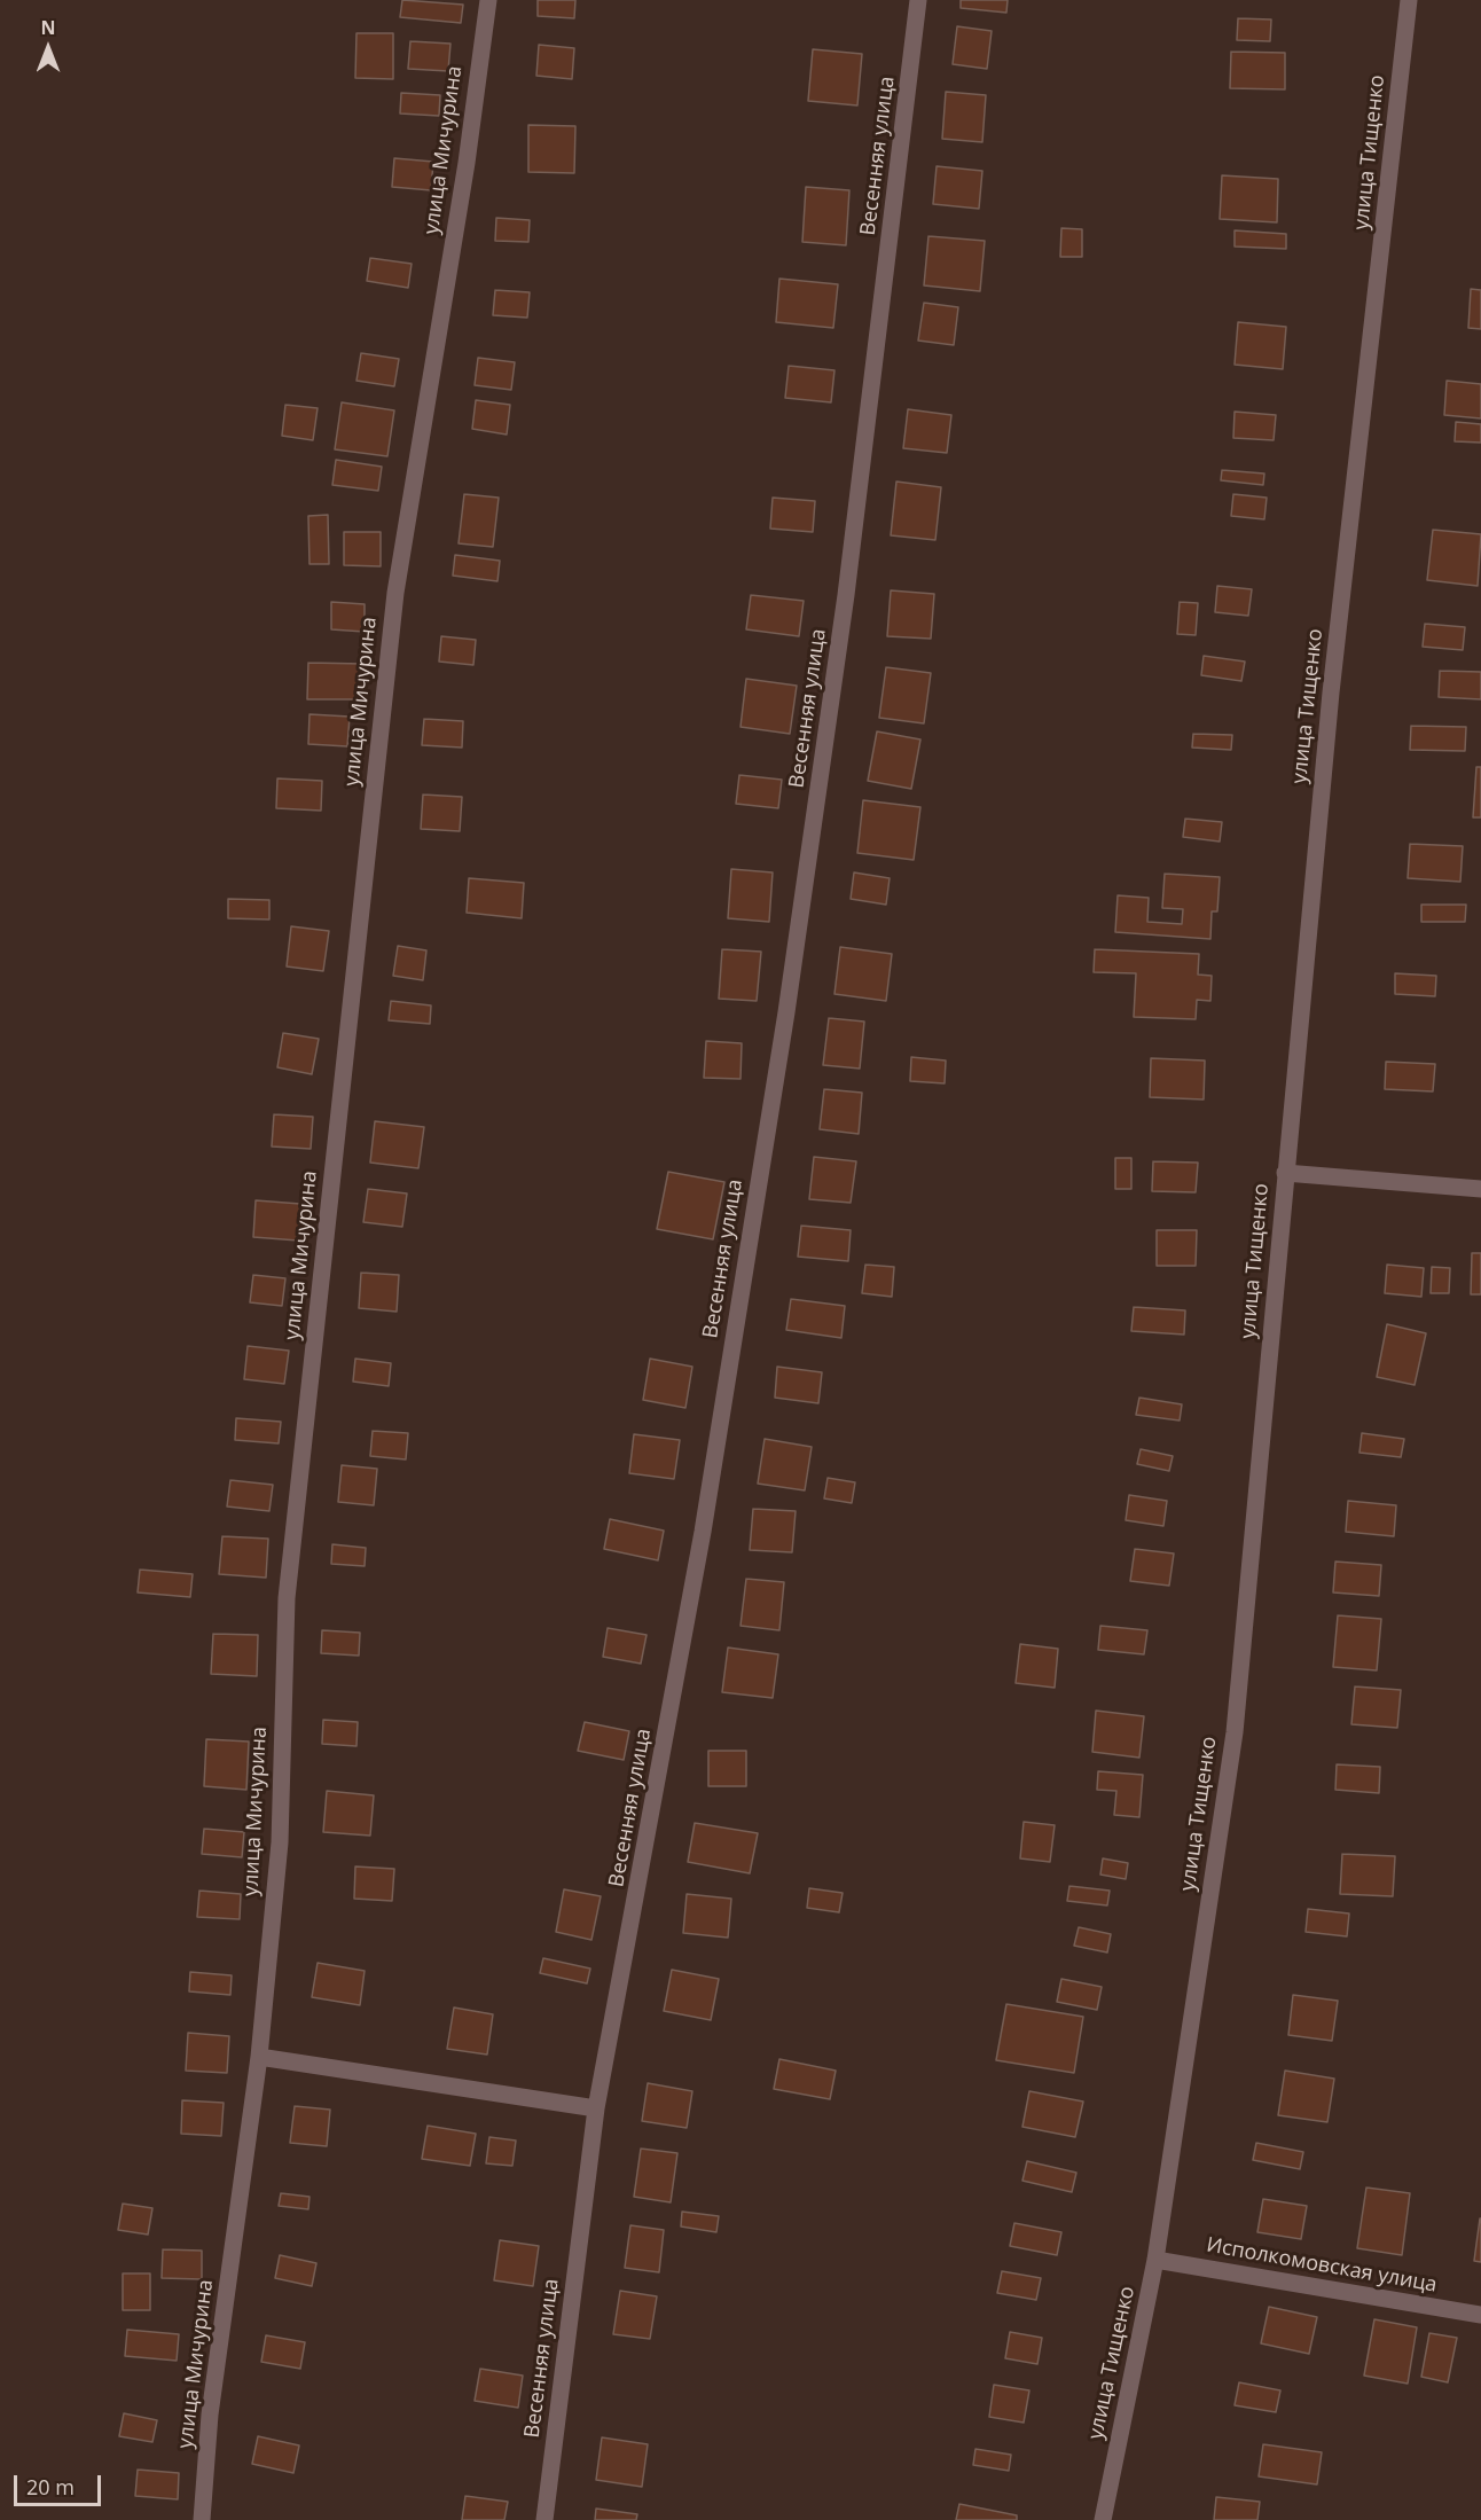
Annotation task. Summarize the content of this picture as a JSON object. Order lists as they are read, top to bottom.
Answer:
{
  "streets": {
    "street": [
      "улица Мичурина",
      "улица Тищенко",
      "Весенняя улица",
      "Исполкомовская улица"
    ]
  },
  "crossings": [
    ["улица Тищенко", "Исполкомовская улица"]
  ],
  "scale_bar": "20 m",
  "north": "top"
}
